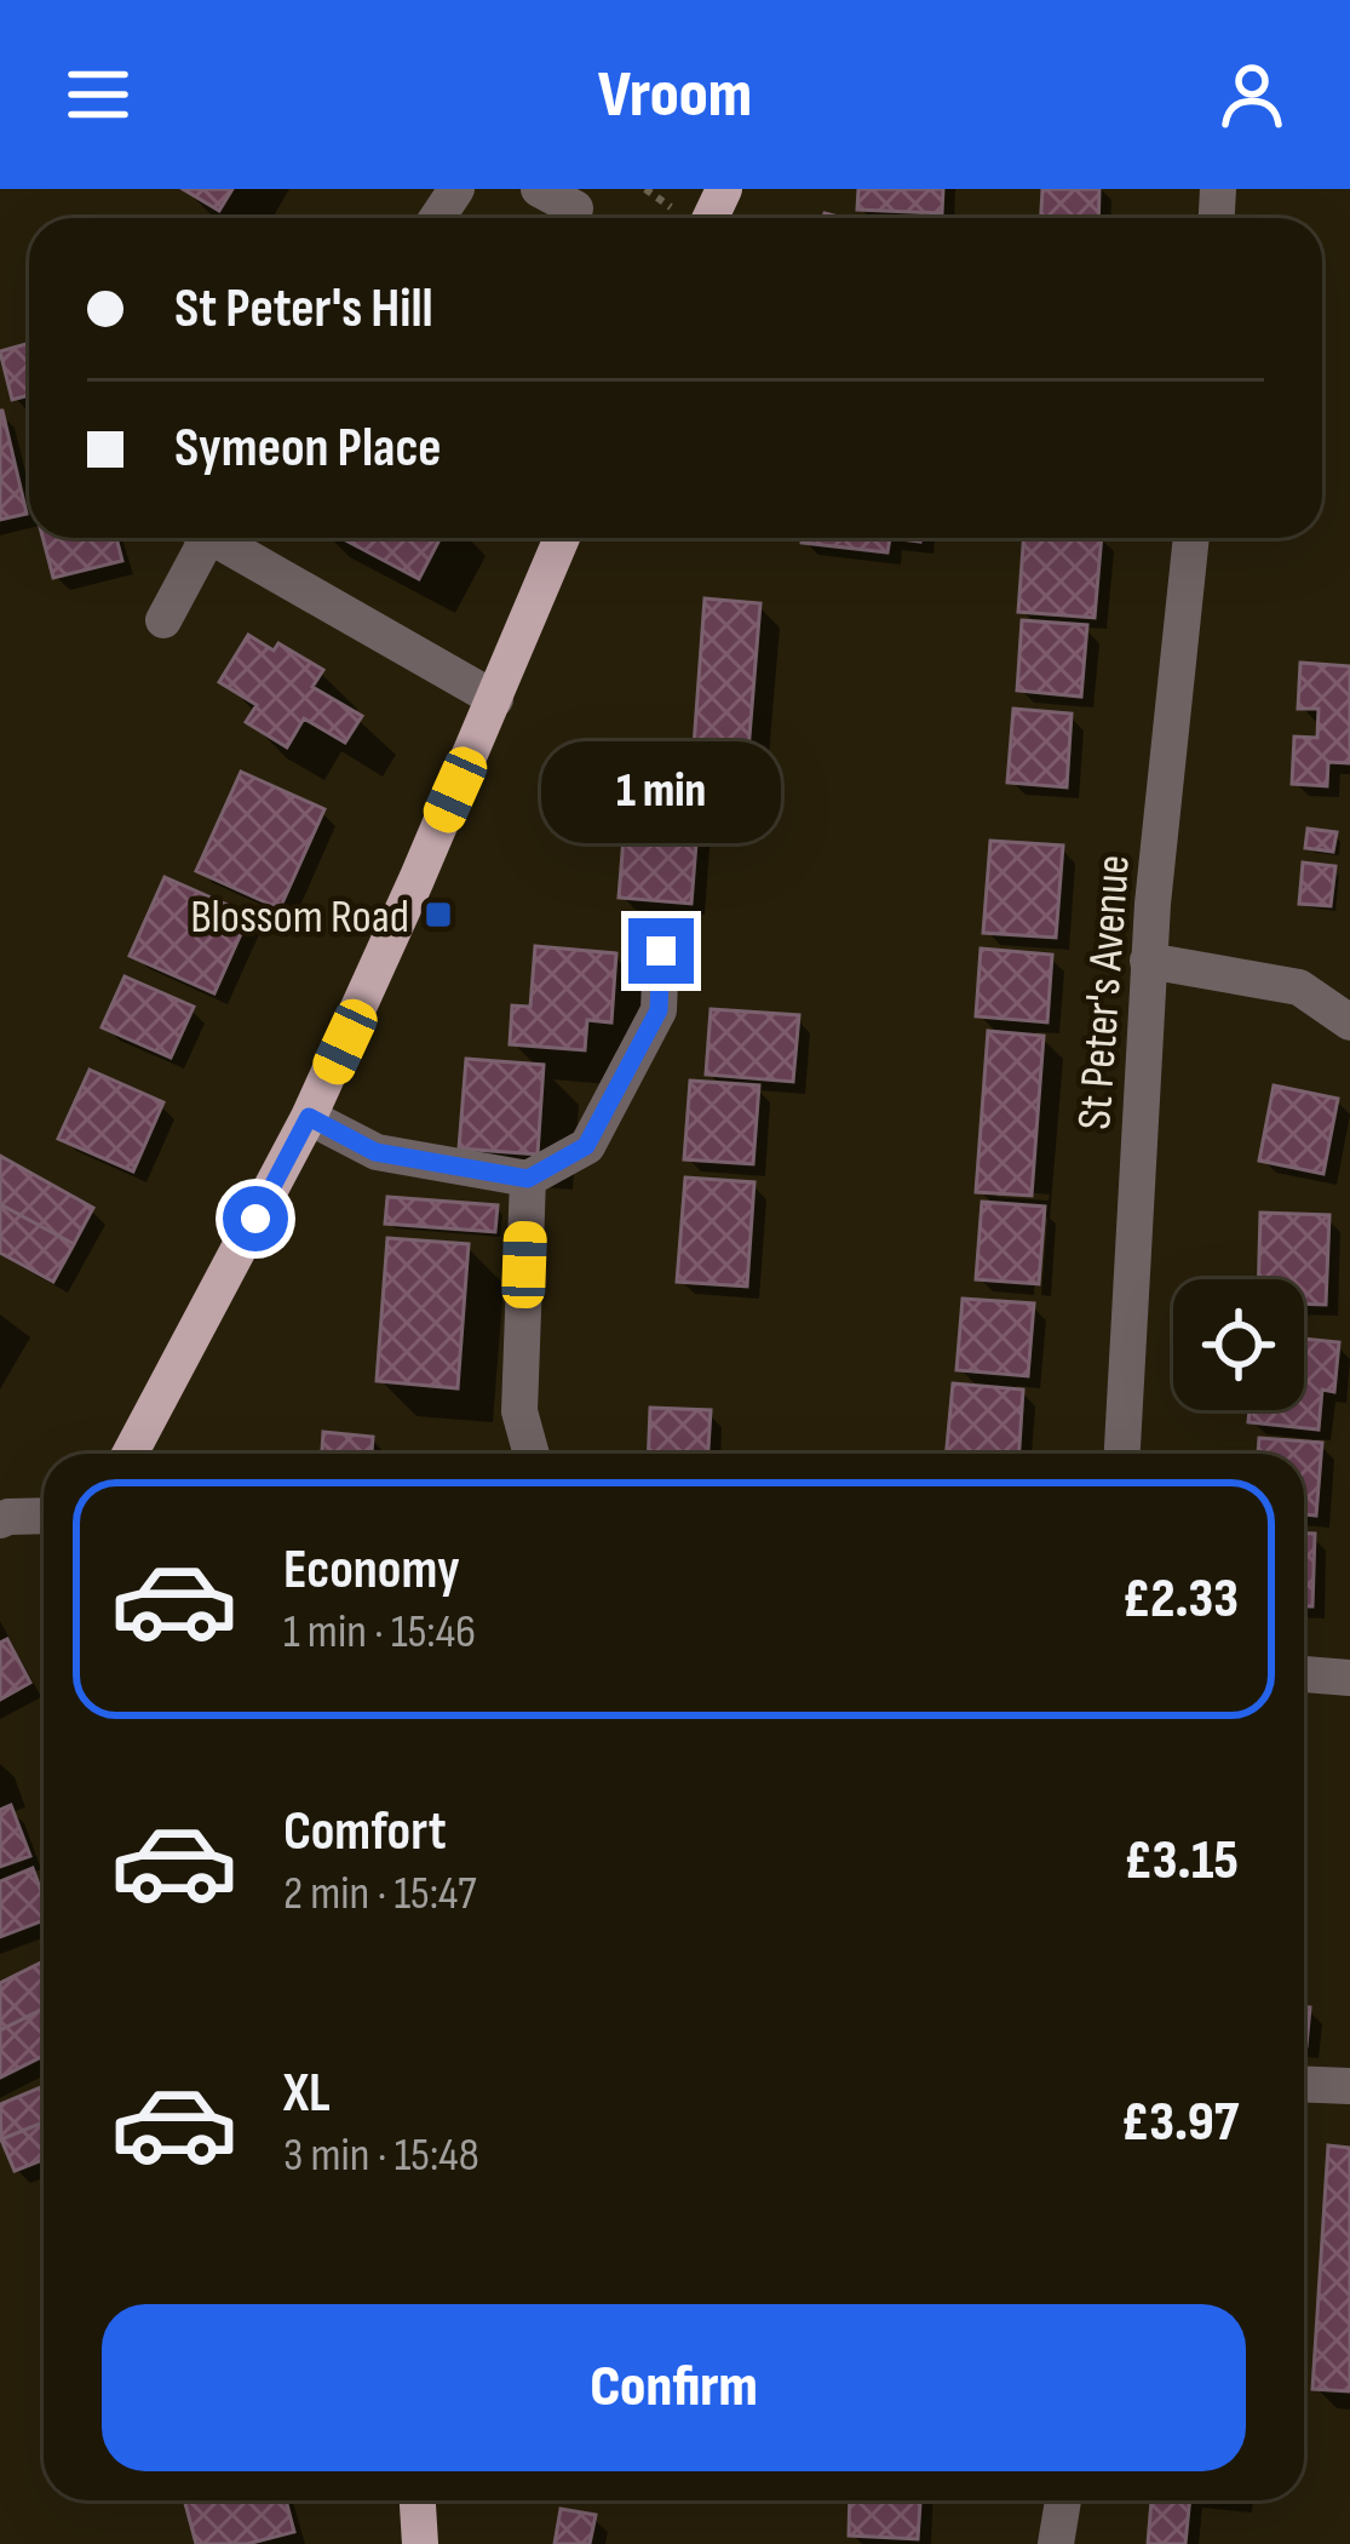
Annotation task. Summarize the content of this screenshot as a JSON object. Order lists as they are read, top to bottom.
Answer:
{
  "streets": {
    "street": ["St Peter's Avenue"]
  },
  "places": {
    "transit": ["Blossom Road"]
  },
  "page": {
    "header": "Vroom",
    "banner": ["St Peter's Hill", "Symeon Place"],
    "bubble": "1 min",
    "list": [
      {
        "name": "Economy",
        "note": "1 min · 15:46",
        "value": "£2.33"
      },
      {
        "name": "Comfort",
        "note": "2 min · 15:47",
        "value": "£3.15"
      },
      {
        "name": "XL",
        "note": "3 min · 15:48",
        "value": "£3.97"
      }
    ],
    "buttons": "Confirm"
  }
}
